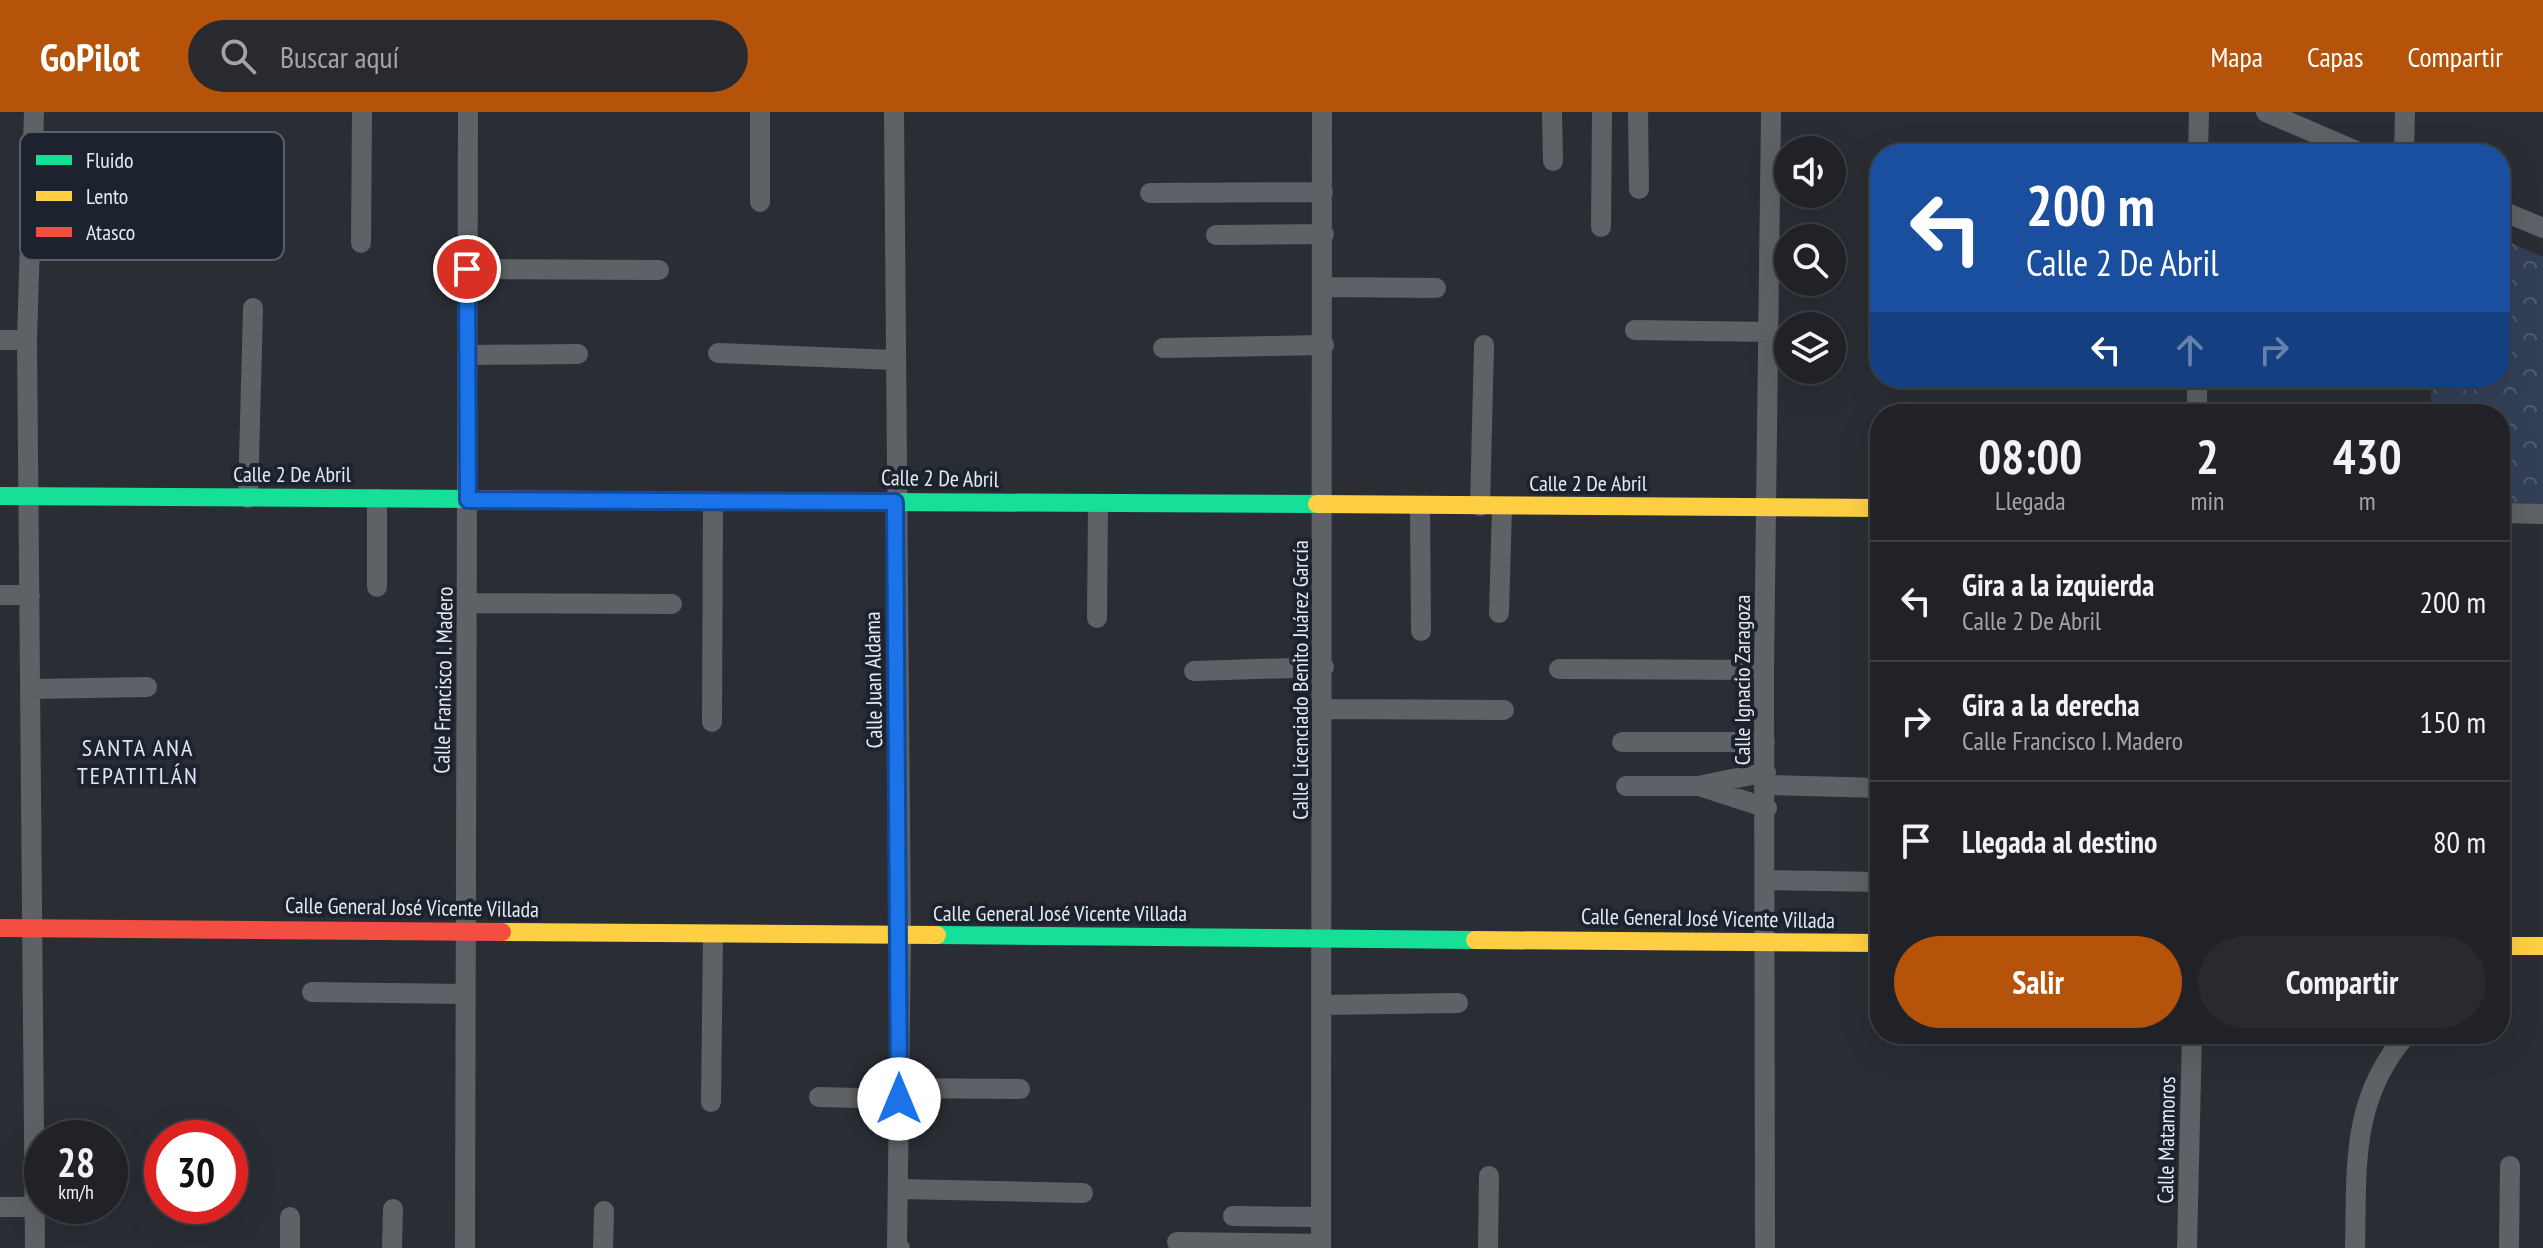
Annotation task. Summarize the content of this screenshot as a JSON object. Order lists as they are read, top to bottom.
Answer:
{
  "streets": {
    "main road": ["Calle 2 De Abril", "Calle General José Vicente Villada"],
    "street": [
      "Calle Francisco I. Madero",
      "Calle Juan Aldama",
      "Calle Licenciado Benito Juárez García",
      "Calle Ignacio Zaragoza",
      "Calle Matamoros"
    ]
  },
  "crossings": [
    ["Calle 2 De Abril", "Calle Francisco I. Madero"],
    ["Calle 2 De Abril", "Calle Juan Aldama"],
    ["Calle 2 De Abril", "Calle Licenciado Benito Juárez García"],
    ["Calle 2 De Abril", "Calle Ignacio Zaragoza"],
    ["Calle Francisco I. Madero", "Calle General José Vicente Villada"],
    ["Calle Juan Aldama", "Calle General José Vicente Villada"],
    ["Calle Licenciado Benito Juárez García", "Calle General José Vicente Villada"],
    ["Calle Ignacio Zaragoza", "Calle General José Vicente Villada"]
  ],
  "districts": ["SANTA ANA TEPATITLÁN"],
  "legend": ["Fluido", "Lento", "Atasco"],
  "page": {
    "header": "GoPilot",
    "search": "Buscar aquí",
    "nav": ["Mapa", "Capas", "Compartir"],
    "turn": ["200 m", "Calle 2 De Abril"],
    "eta": [
      "08:00",
      "Llegada",
      "2",
      "min",
      "430",
      "m"
    ],
    "list": [
      {
        "name": "Gira a la izquierda",
        "note": "Calle 2 De Abril",
        "value": "200 m"
      },
      {
        "name": "Gira a la derecha",
        "note": "Calle Francisco I. Madero",
        "value": "150 m"
      },
      {
        "name": "Llegada al destino",
        "value": "80 m"
      }
    ],
    "buttons": ["Salir", "Compartir"],
    "speed": "28 km/h",
    "limit": "30"
  }
}
